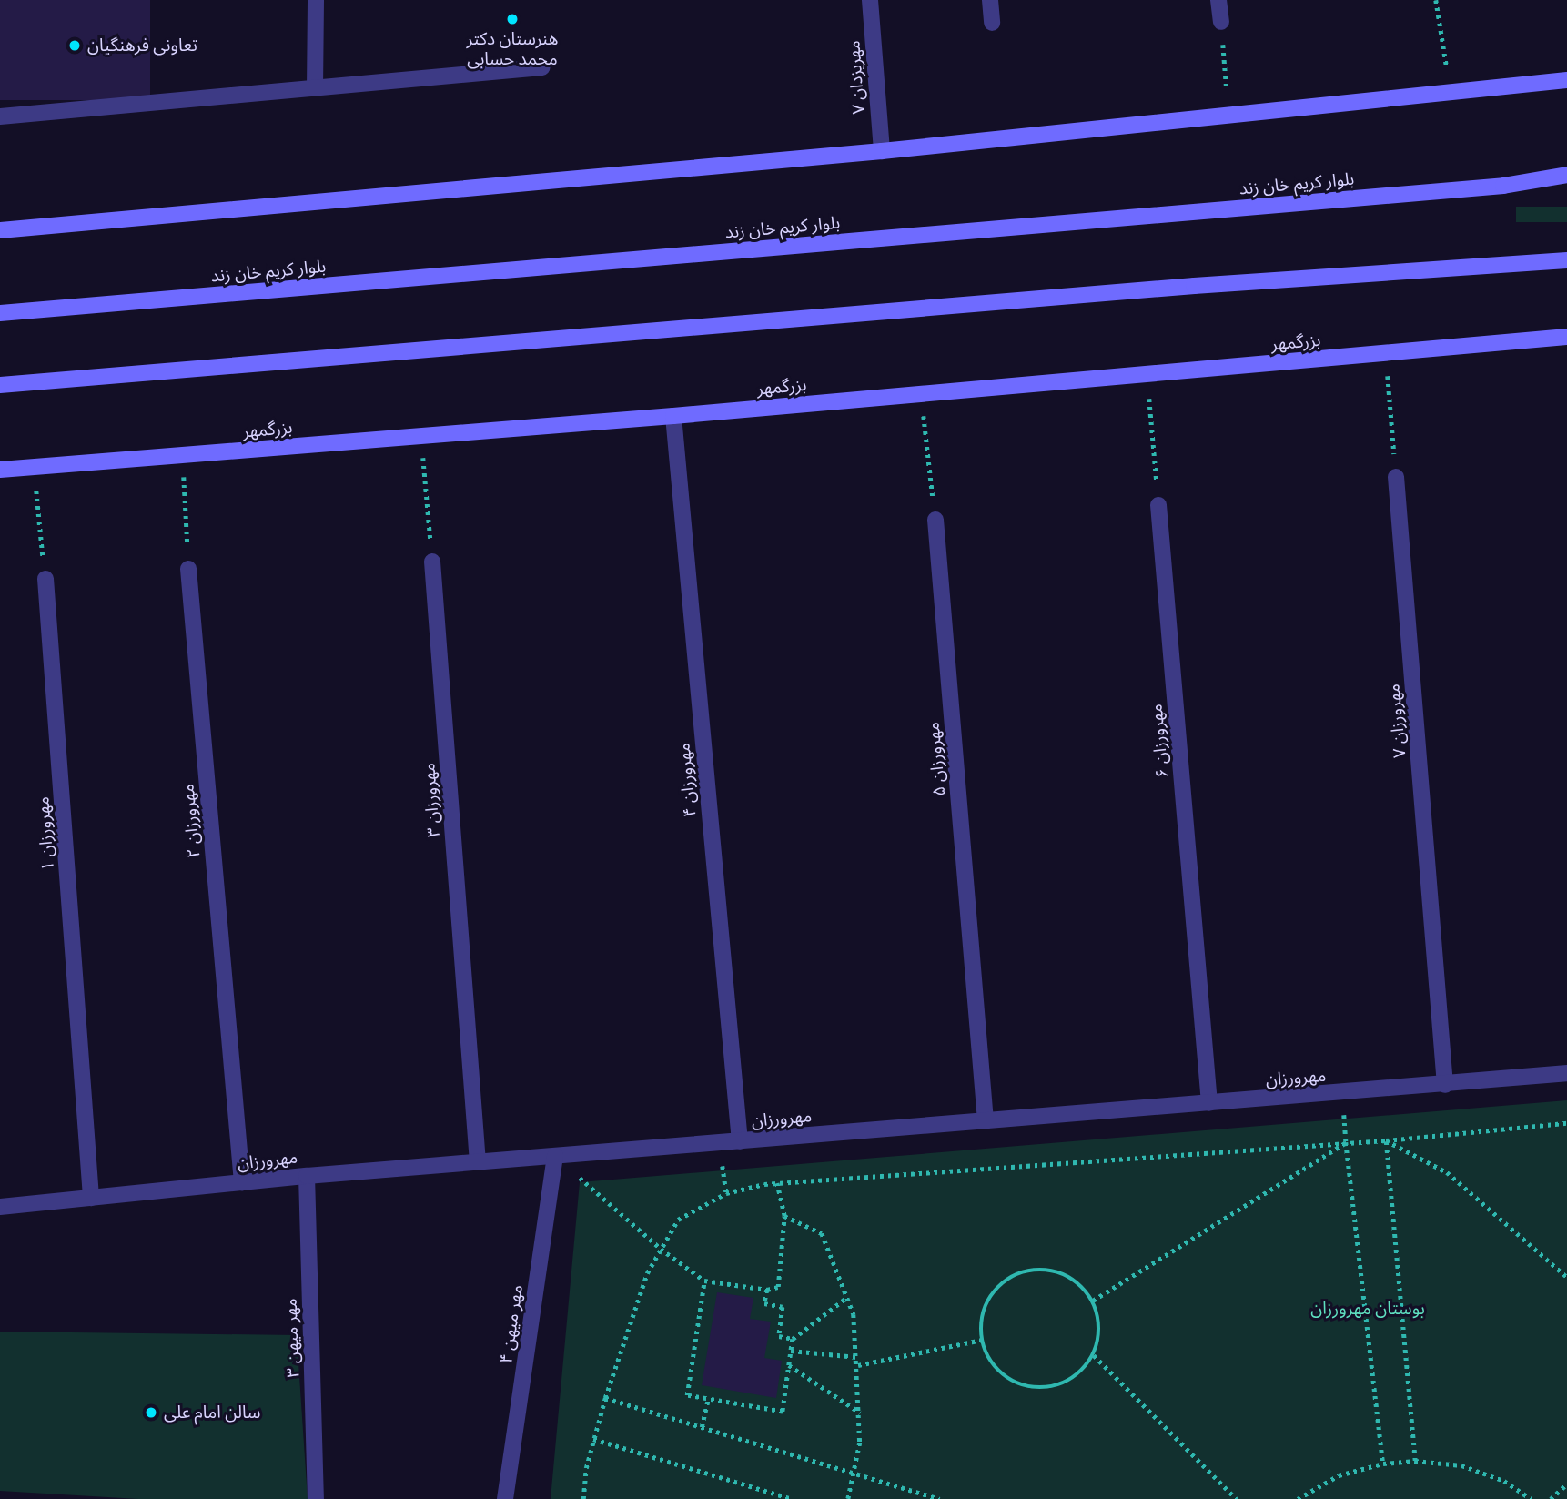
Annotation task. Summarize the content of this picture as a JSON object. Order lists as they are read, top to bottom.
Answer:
{
  "streets": {
    "main road": ["بلوار کریم خان زند", "بزرگمهر"],
    "street": [
      "مهریزدان ۷",
      "مهرورزان ۷",
      "مهرورزان ۶",
      "مهرورزان ۵",
      "مهرورزان ۴",
      "مهرورزان ۳",
      "مهرورزان ۲",
      "مهرورزان ۱",
      "مهرورزان",
      "مهر میهن ۴",
      "مهر میهن ۳"
    ]
  },
  "crossings": [
    ["بزرگمهر", "مهرورزان ۴"],
    ["مهرورزان ۷", "مهرورزان"],
    ["مهرورزان ۶", "مهرورزان"],
    ["مهرورزان ۵", "مهرورزان"],
    ["مهرورزان ۴", "مهرورزان"],
    ["مهرورزان ۳", "مهرورزان"],
    ["مهرورزان ۲", "مهرورزان"],
    ["مهرورزان ۱", "مهرورزان"],
    ["مهرورزان", "مهر میهن ۴"],
    ["مهرورزان", "مهر میهن ۳"]
  ],
  "parks": ["بوستان مهرورزان"],
  "places": ["هنرستان دکتر محمد حسابی", "تعاونی فرهنگیان", "سالن امام علی"]
}
